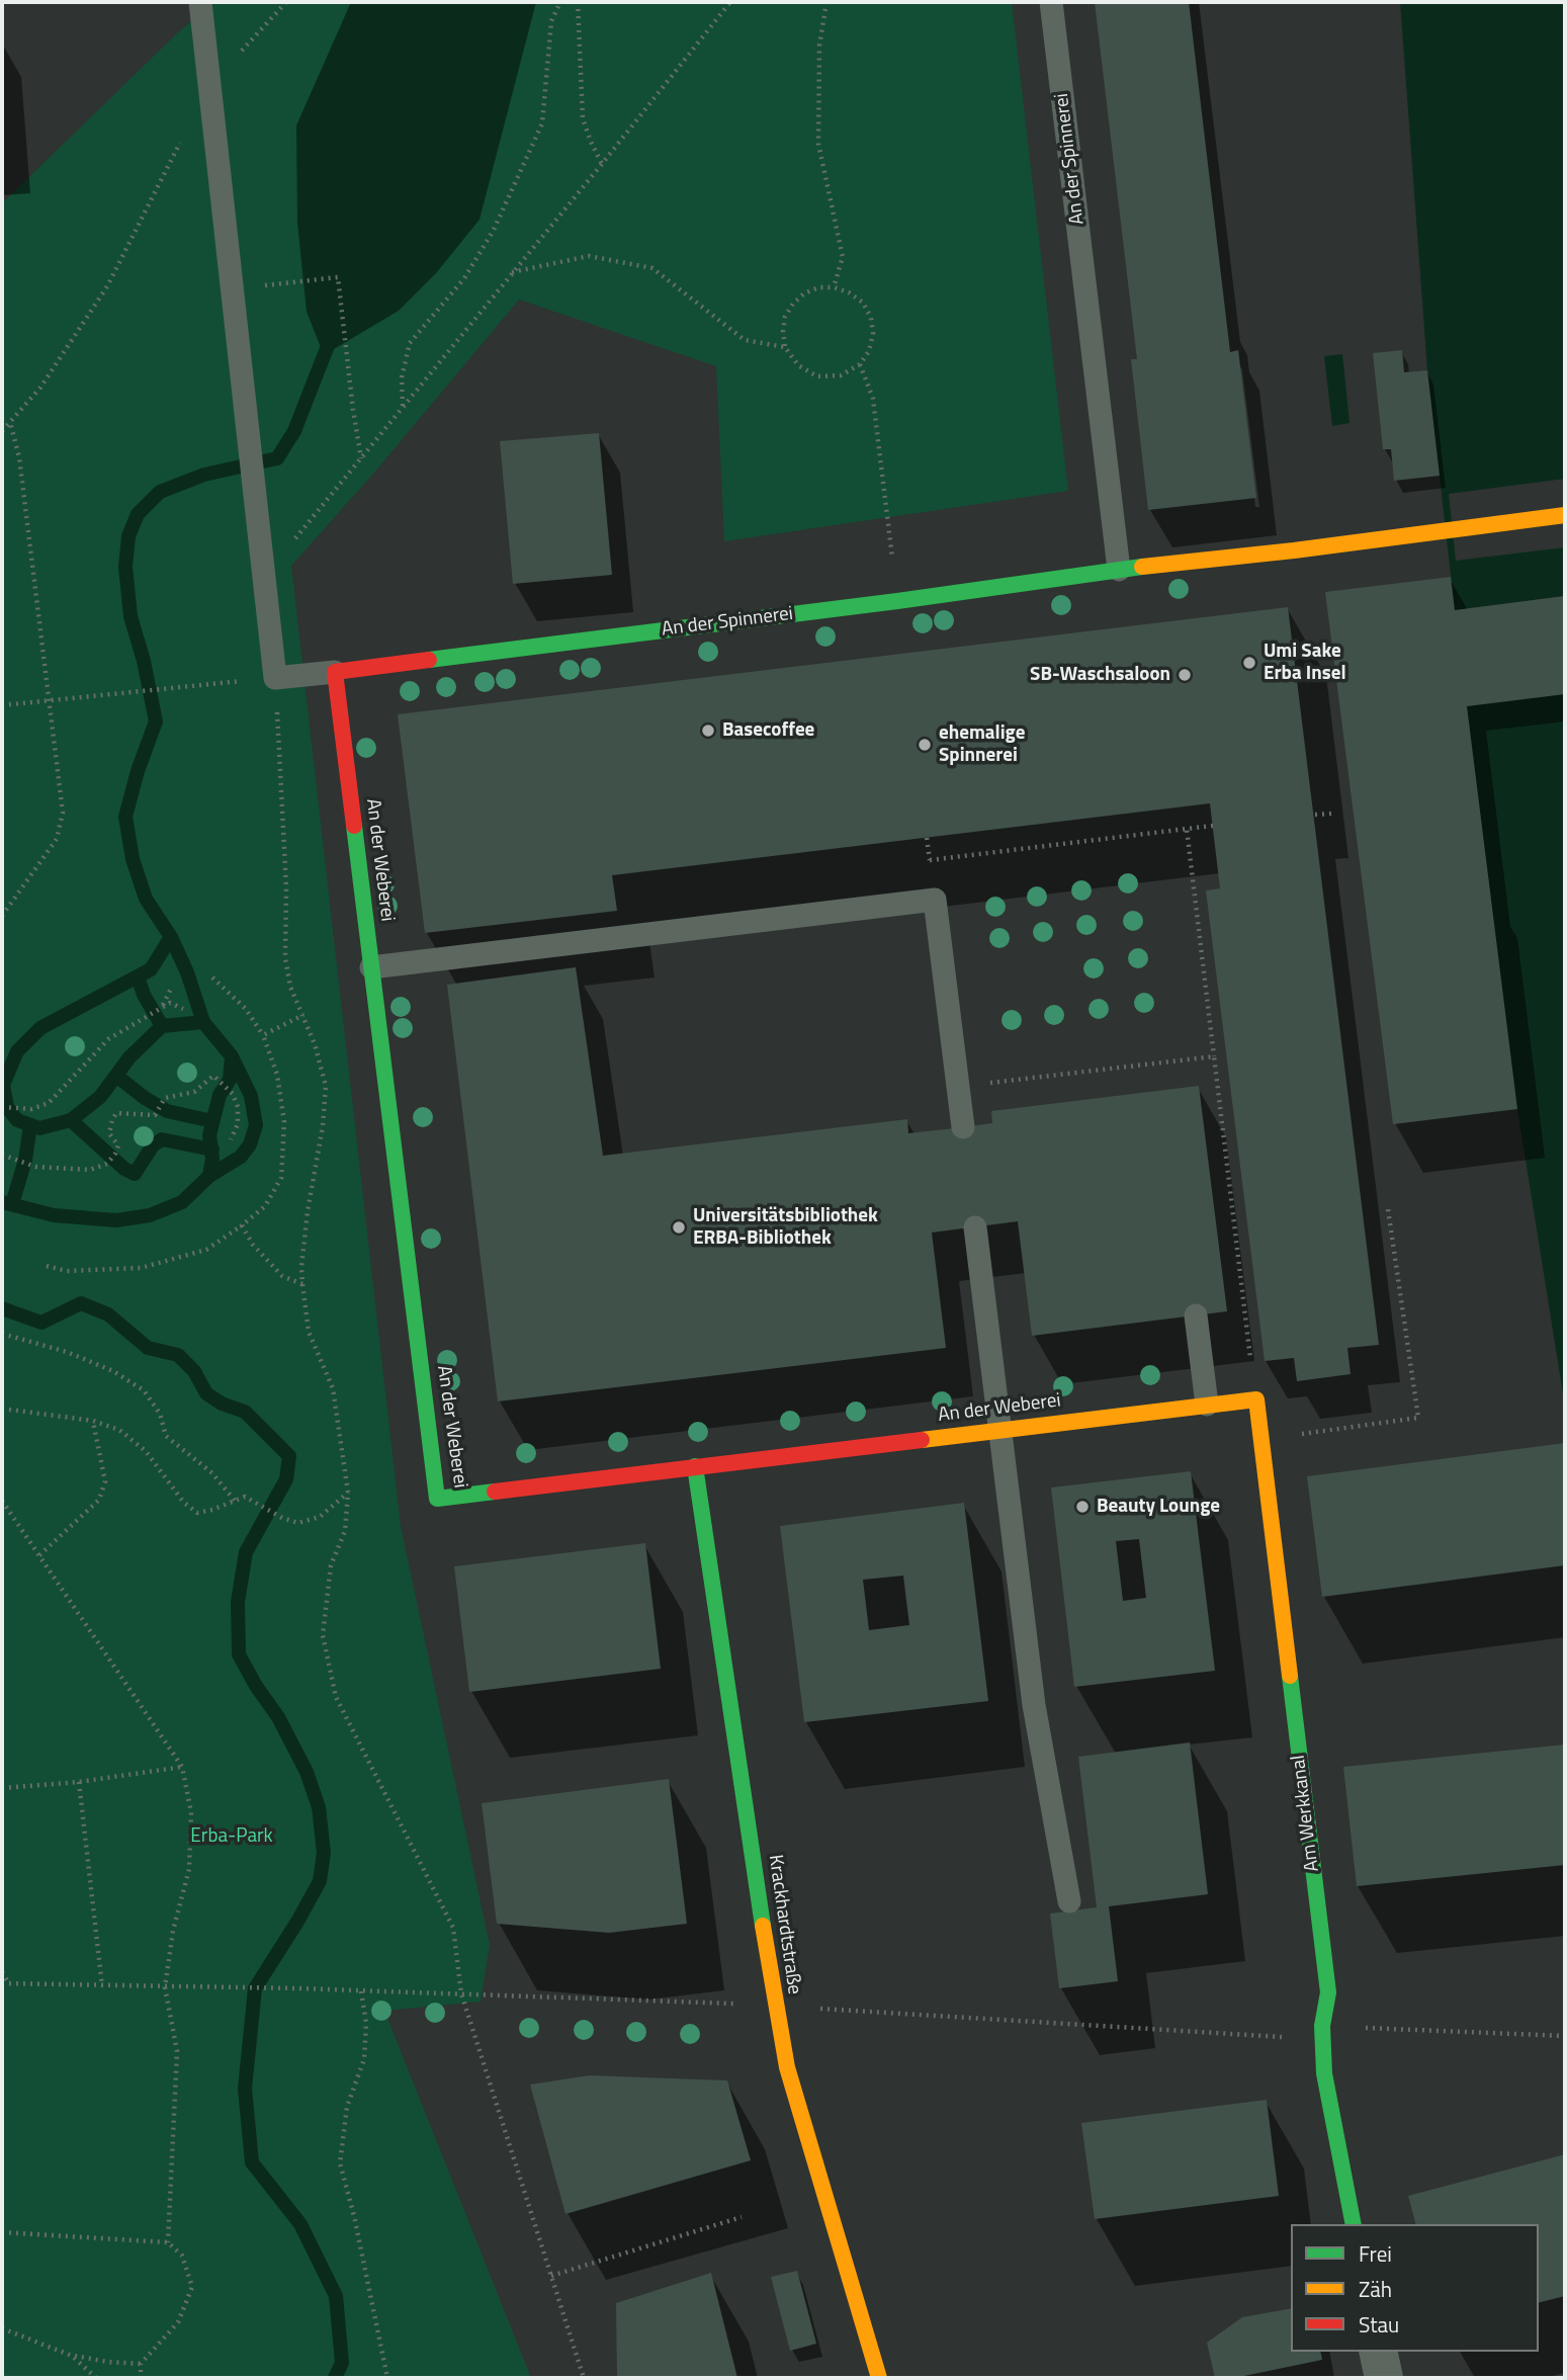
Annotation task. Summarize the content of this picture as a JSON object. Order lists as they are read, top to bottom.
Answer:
{
  "streets": {
    "street": [
      "An der Spinnerei",
      "An der Weberei",
      "Am Werkkanal",
      "Krackhardtstraße"
    ]
  },
  "crossings": [
    ["An der Spinnerei", "An der Weberei"],
    ["An der Weberei", "Am Werkkanal"],
    ["An der Weberei", "Krackhardtstraße"]
  ],
  "parks": ["Erba-Park"],
  "places": [
    "Umi Sake Erba Insel",
    "SB-Waschsaloon",
    "Basecoffee",
    "ehemalige Spinnerei",
    "Universitätsbibliothek ERBA-Bibliothek",
    "Beauty Lounge"
  ],
  "legend": ["Frei", "Zäh", "Stau"]
}
